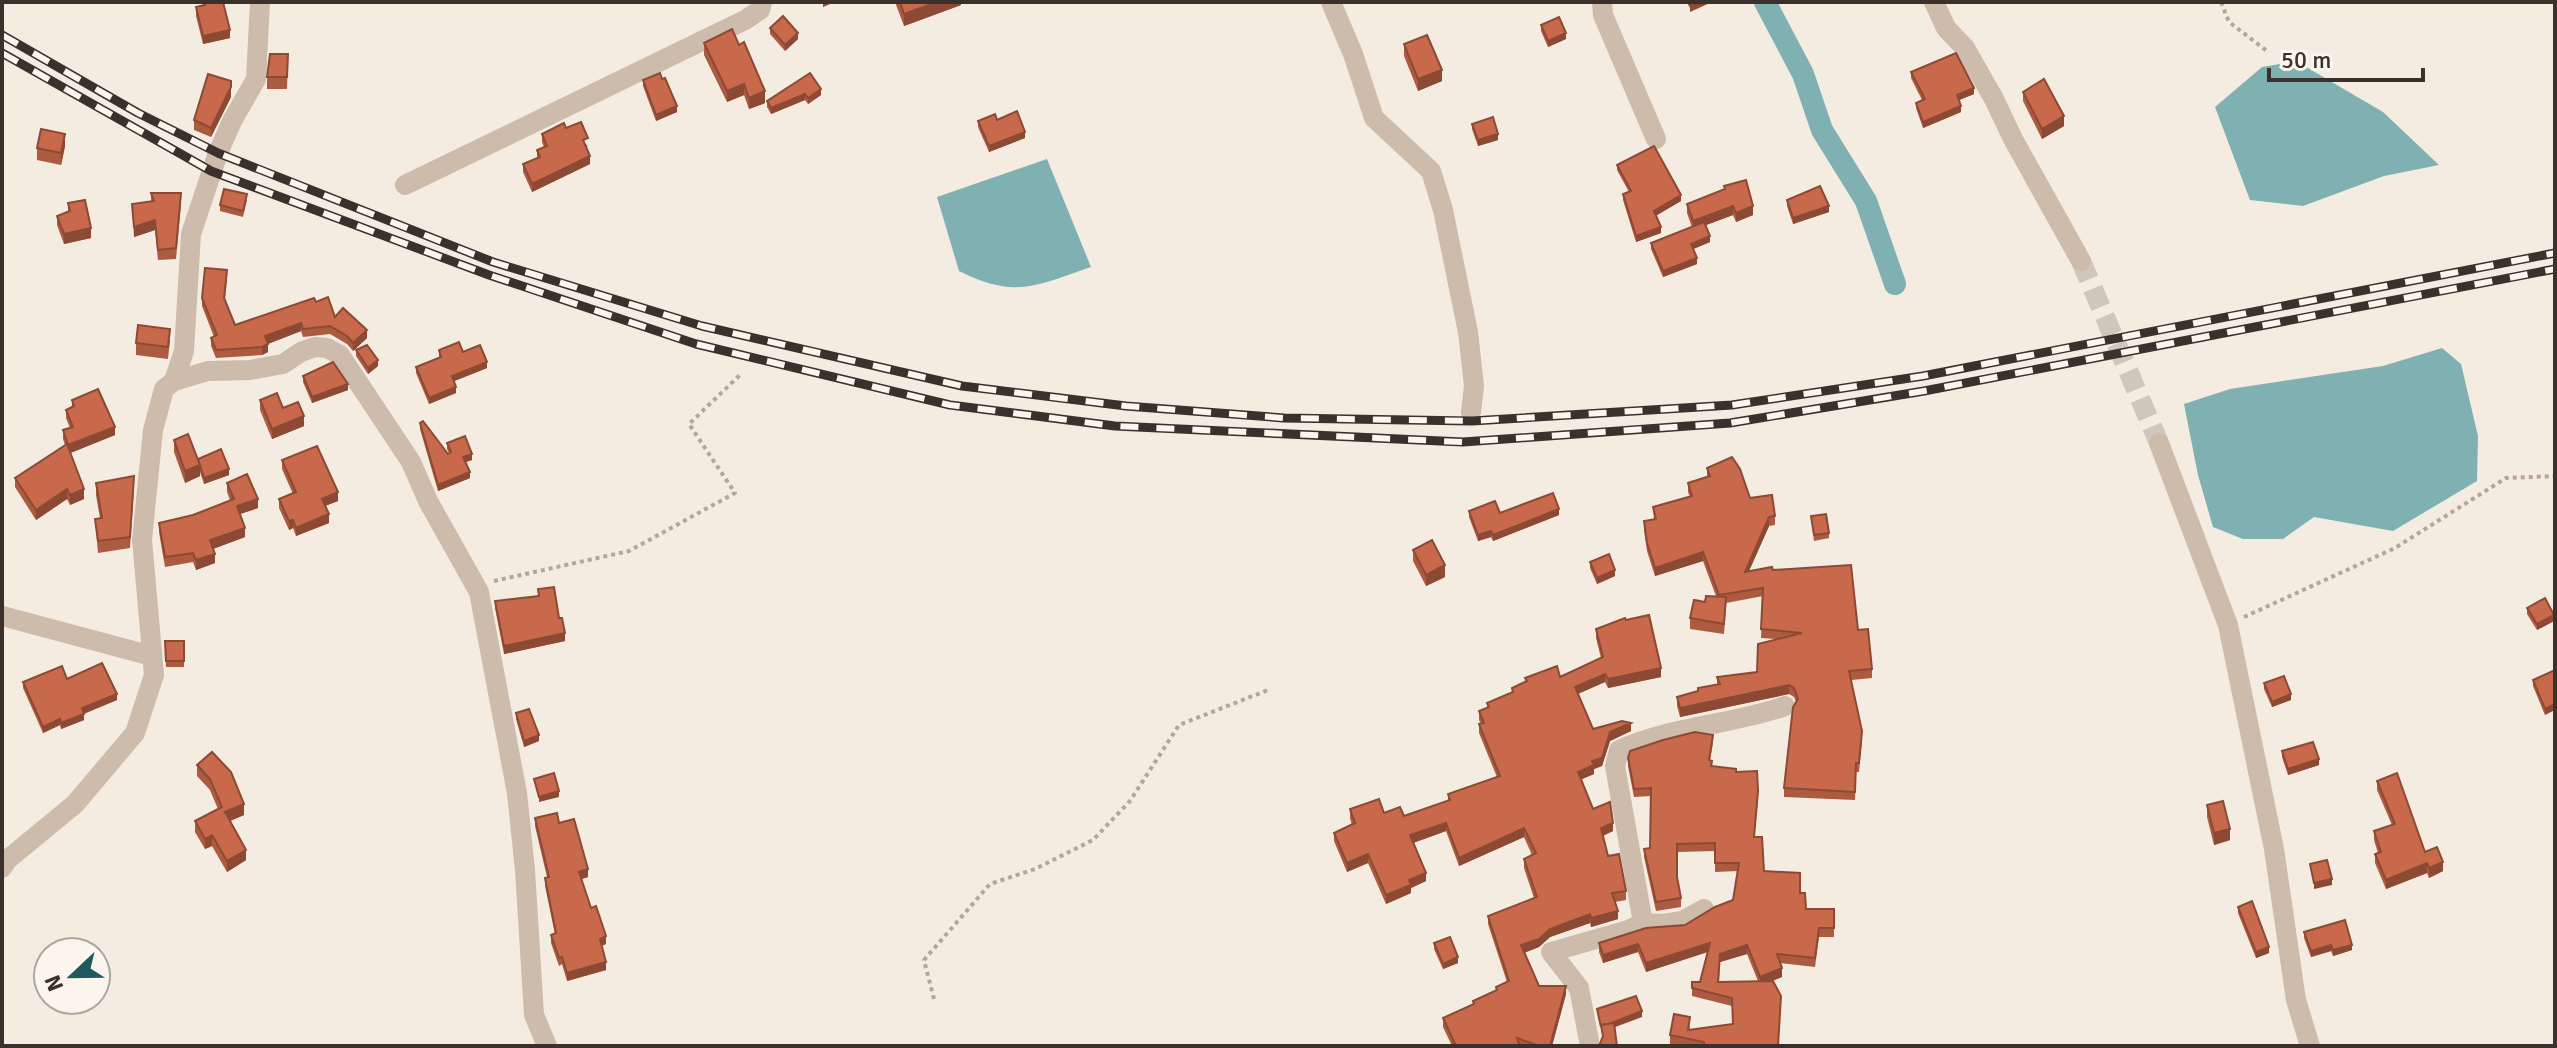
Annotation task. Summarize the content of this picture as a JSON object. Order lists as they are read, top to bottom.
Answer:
{
  "scale_bar": "50 m",
  "north": "left"
}
